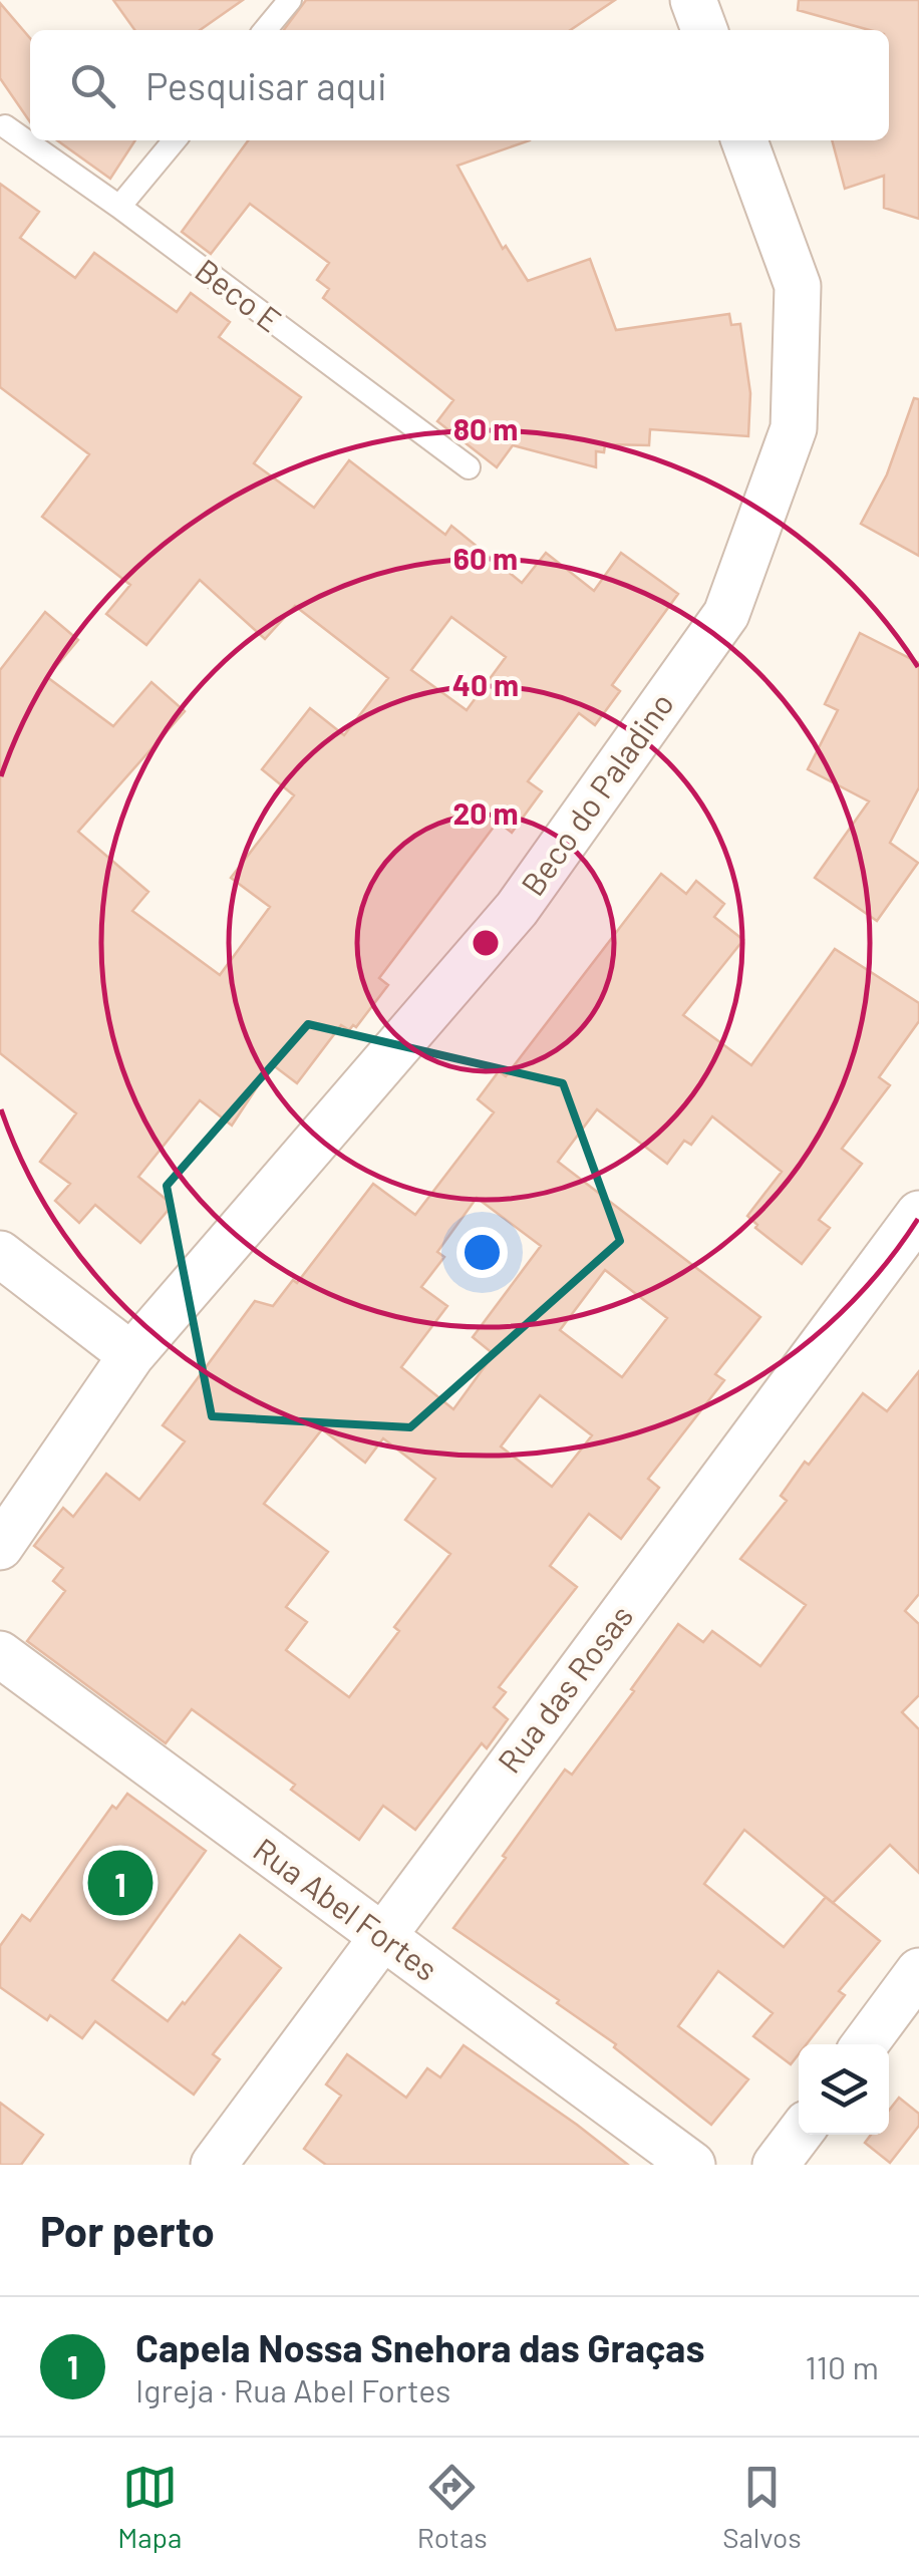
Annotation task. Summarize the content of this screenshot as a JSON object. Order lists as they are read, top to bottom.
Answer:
{
  "streets": {
    "street": ["Beco do Paladino", "Rua das Rosas", "Rua Abel Fortes"],
    "lane": ["Beco E"]
  },
  "crossings": [
    ["Rua das Rosas", "Rua Abel Fortes"]
  ],
  "page": {
    "search": "Pesquisar aqui",
    "pins": "1",
    "heading": "Por perto",
    "list": [
      {
        "mark": "1",
        "name": "Capela Nossa Snehora das Graças",
        "note": "Igreja · Rua Abel Fortes",
        "value": "110 m"
      }
    ],
    "nav": ["Mapa", "Rotas", "Salvos"]
  },
  "rings": [
    "80 m",
    "60 m",
    "40 m",
    "20 m"
  ]
}
